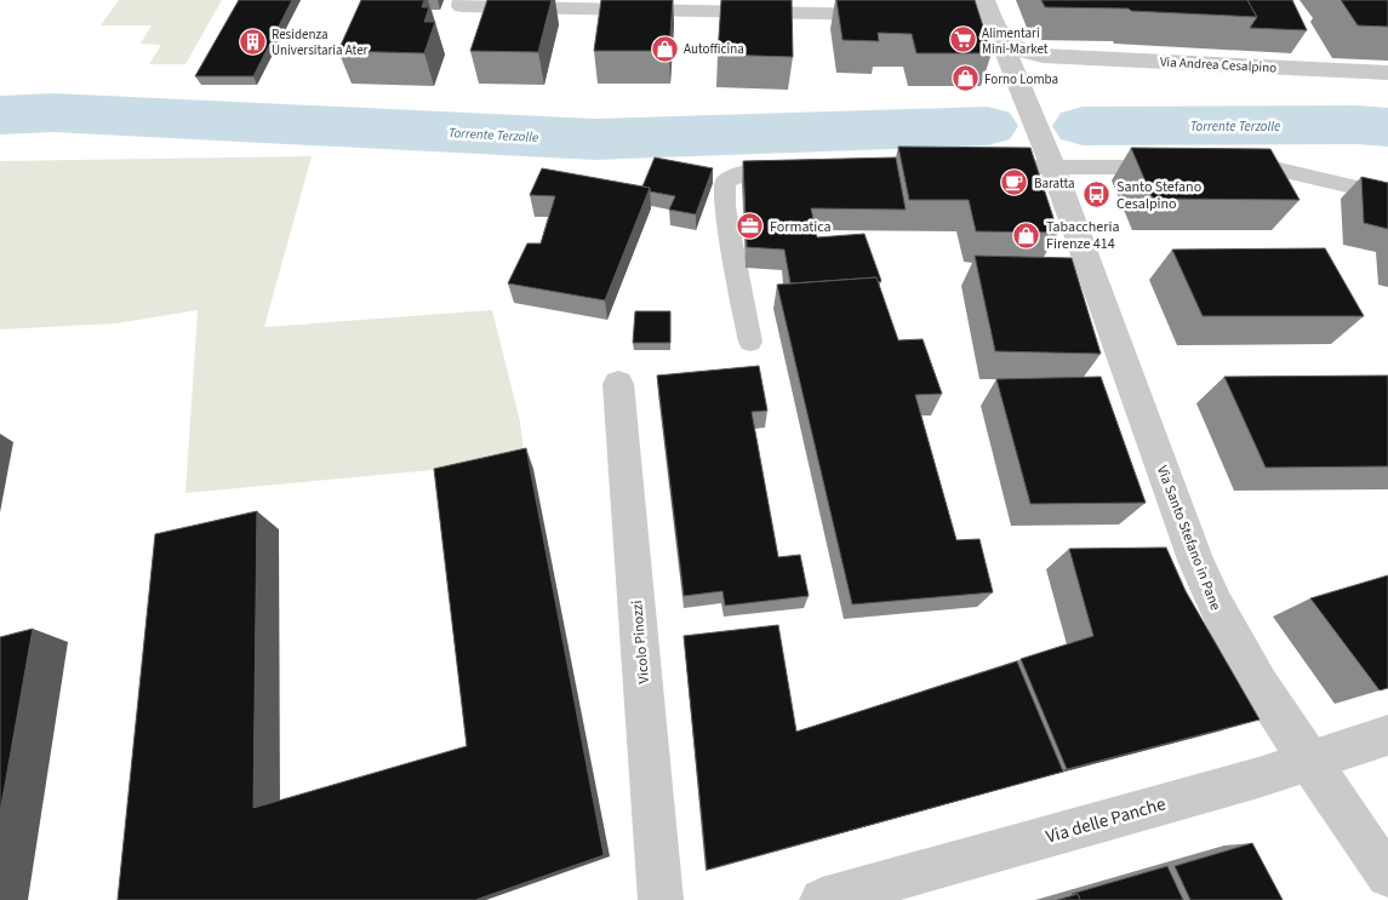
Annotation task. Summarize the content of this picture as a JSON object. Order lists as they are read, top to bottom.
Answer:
{
  "streets": {
    "street": [
      "Via Andrea Cesalpino",
      "Via Santo Stefano in Pane",
      "Vicolo Pinozzi",
      "Via delle Panche"
    ]
  },
  "crossings": [
    ["Via Andrea Cesalpino", "Via Santo Stefano in Pane"],
    ["Via Santo Stefano in Pane", "Via delle Panche"]
  ],
  "water": ["Torrente Terzolle"],
  "places": {
    "supermarket": ["Alimentari Mini-Market"],
    "building": ["Residenza Universitaria Ater"],
    "shop": ["Autofficina", "Forno Lomba", "Tabaccheria Firenze 414"],
    "cafe": ["Baratta"],
    "bus stop": ["Santo Stefano Cesalpino"],
    "office": ["Formatica"]
  }
}
